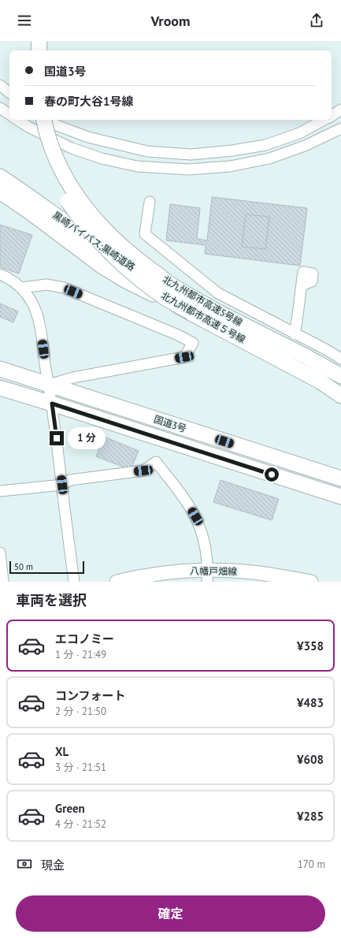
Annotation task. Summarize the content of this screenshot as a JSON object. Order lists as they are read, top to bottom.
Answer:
{
  "streets": {
    "highway": [
      "黒崎バイパス;黒崎道路",
      "北九州都市高速5号線",
      "北九州都市高速５号線",
      "国道3号"
    ],
    "main road": ["八幡戸畑線"]
  },
  "crossings": [
    ["黒崎バイパス;黒崎道路", "北九州都市高速5号線"],
    ["黒崎バイパス;黒崎道路", "北九州都市高速５号線"]
  ],
  "scale_bar": "50 m",
  "page": {
    "header": "Vroom",
    "banner": ["国道3号", "春の町大谷1号線"],
    "bubble": "1 分",
    "scale": "50 m",
    "heading": "車両を選択",
    "list": [
      {
        "name": "エコノミー",
        "note": "1 分 · 21:49",
        "value": "¥358"
      },
      {
        "name": "コンフォート",
        "note": "2 分 · 21:50",
        "value": "¥483"
      },
      {
        "name": "XL",
        "note": "3 分 · 21:51",
        "value": "¥608"
      },
      {
        "name": "Green",
        "note": "4 分 · 21:52",
        "value": "¥285"
      }
    ],
    "pay": ["現金", "170 m"],
    "buttons": "確定"
  }
}
